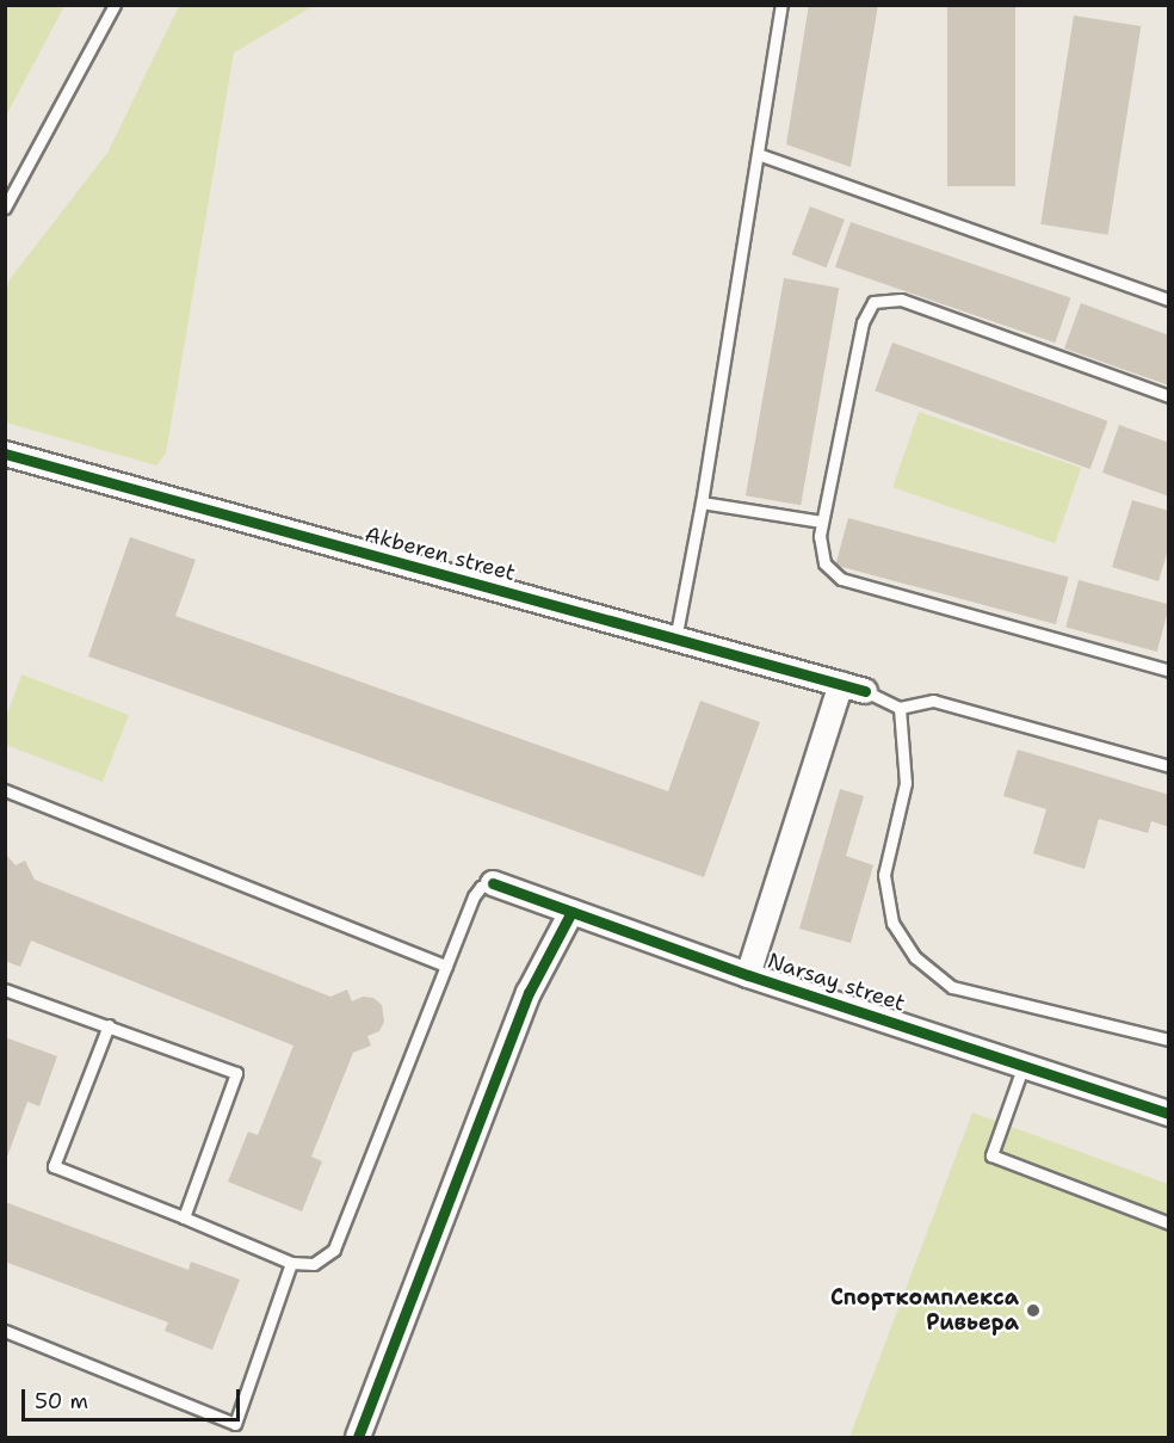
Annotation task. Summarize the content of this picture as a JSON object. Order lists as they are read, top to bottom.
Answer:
{
  "streets": {
    "street": ["Akberen street", "Narsay street"]
  },
  "places": ["Спорткомплекса Ривьера"],
  "scale_bar": "50 m"
}
